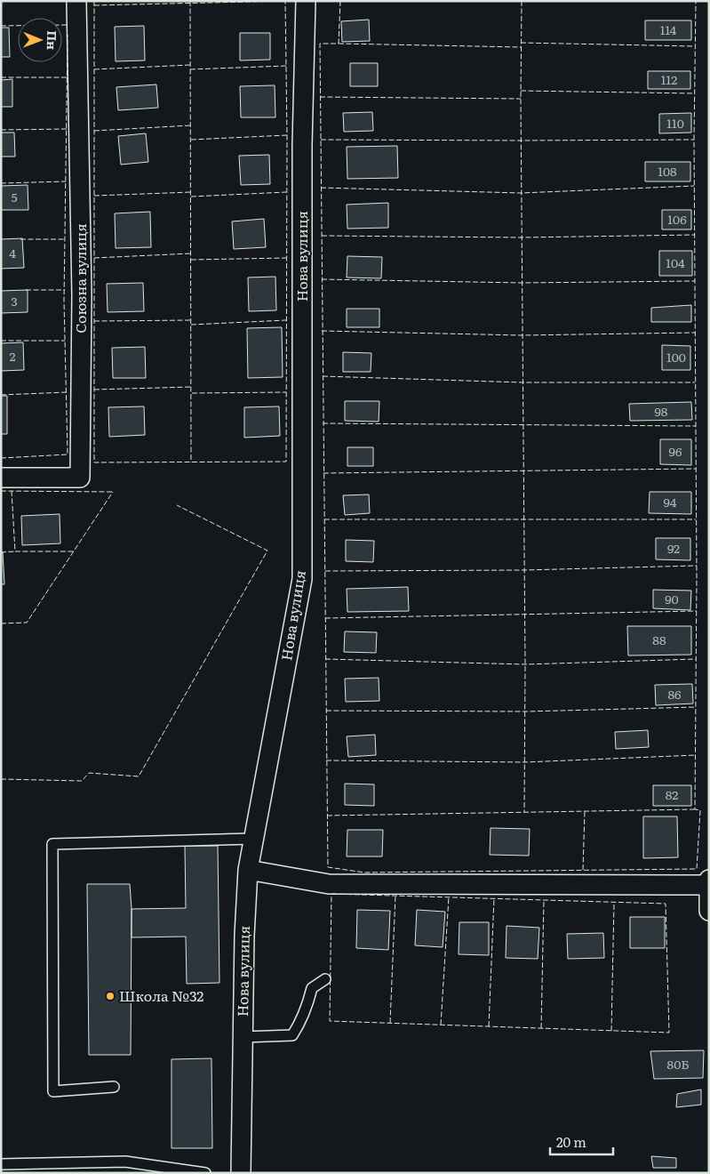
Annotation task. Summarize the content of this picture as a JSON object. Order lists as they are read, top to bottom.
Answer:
{
  "streets": {
    "street": ["Нова вулиця", "Союзна вулиця"]
  },
  "places": ["Школа №32"],
  "house_numbers": [
    "114",
    "112",
    "110",
    "108",
    "5",
    "106",
    "4",
    "104",
    "3",
    "2",
    "100",
    "98",
    "96",
    "94",
    "92",
    "90",
    "88",
    "86",
    "82",
    "80Б"
  ],
  "scale_bar": "20 m",
  "north": "right"
}
